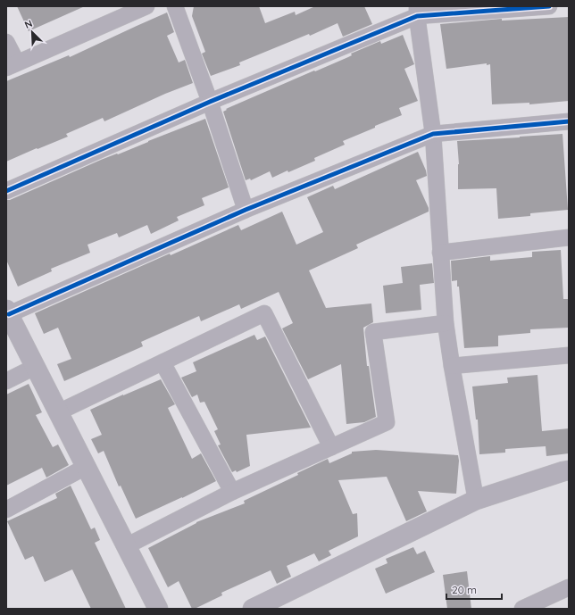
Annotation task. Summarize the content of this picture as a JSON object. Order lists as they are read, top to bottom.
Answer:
{
  "scale_bar": "20 m",
  "north": "top left"
}
